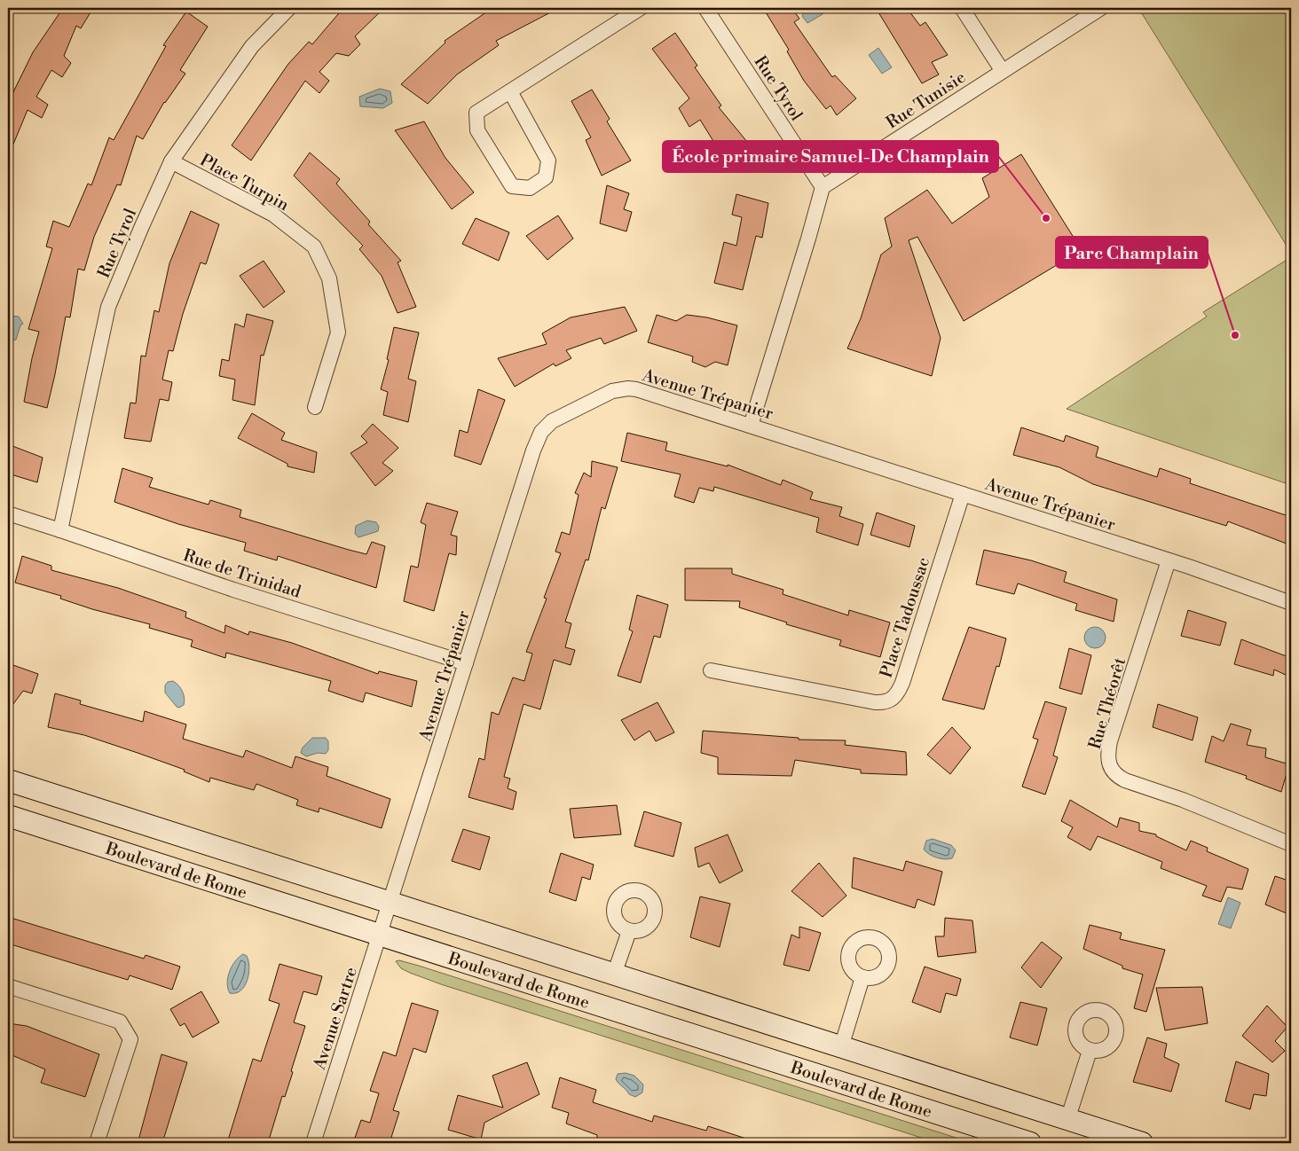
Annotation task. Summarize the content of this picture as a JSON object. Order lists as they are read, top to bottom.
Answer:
{
  "streets": {
    "main road": ["Boulevard de Rome"],
    "street": [
      "Rue Tyrol",
      "Rue Tunisie",
      "Place Turpin",
      "Avenue Trépanier",
      "Rue de Trinidad",
      "Place Tadoussac",
      "Rue Théorêt",
      "Avenue Sartre"
    ]
  },
  "crossings": [
    ["Rue Tyrol", "Rue Tunisie"],
    ["Rue Tyrol", "Place Turpin"],
    ["Rue Tyrol", "Rue de Trinidad"],
    ["Avenue Trépanier", "Rue de Trinidad"],
    ["Avenue Trépanier", "Place Tadoussac"],
    ["Avenue Trépanier", "Rue Théorêt"],
    ["Avenue Trépanier", "Boulevard de Rome"],
    ["Avenue Trépanier", "Avenue Sartre"],
    ["Boulevard de Rome", "Avenue Sartre"]
  ],
  "places": ["École primaire Samuel-De Champlain", "Parc Champlain"]
}
